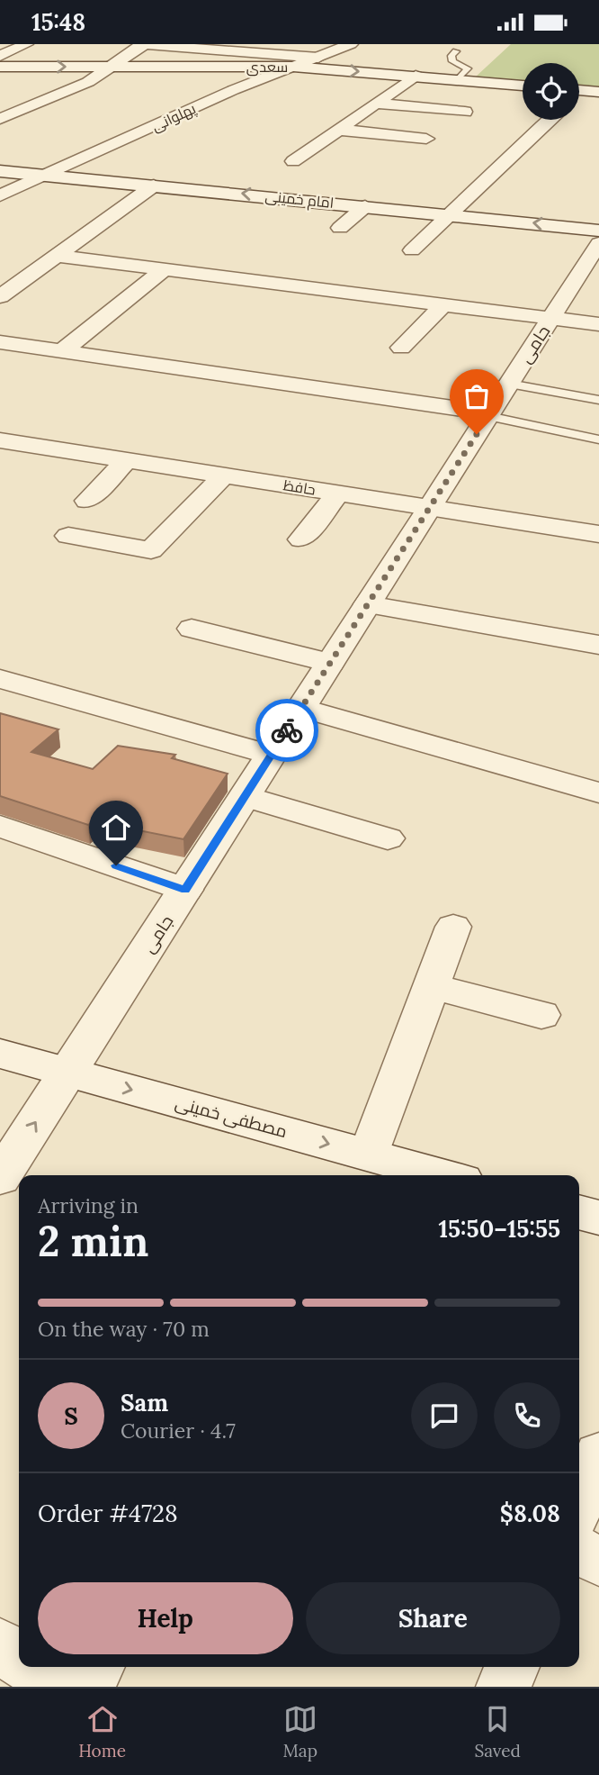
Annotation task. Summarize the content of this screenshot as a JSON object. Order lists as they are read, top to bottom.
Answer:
{
  "streets": {
    "street": [
      "سعدی",
      "پهلوانی",
      "امام خمینی",
      "جامی",
      "حافظ",
      "مصطفی خمینی"
    ]
  },
  "crossings": [
    ["سعدی", "پهلوانی"],
    ["پهلوانی", "امام خمینی"],
    ["جامی", "حافظ"],
    ["جامی", "مصطفی خمینی"]
  ],
  "page": {
    "status": "15:48",
    "heading": ["2 min", "Arriving in", "15:50–15:55"],
    "panel": [
      "Sam",
      "Courier · 4.7",
      "Order #4728",
      "$8.08"
    ],
    "bar": "On the way · 70 m",
    "round": "S",
    "buttons": ["Help", "Share"],
    "tabs": ["Home", "Map", "Saved"]
  }
}
